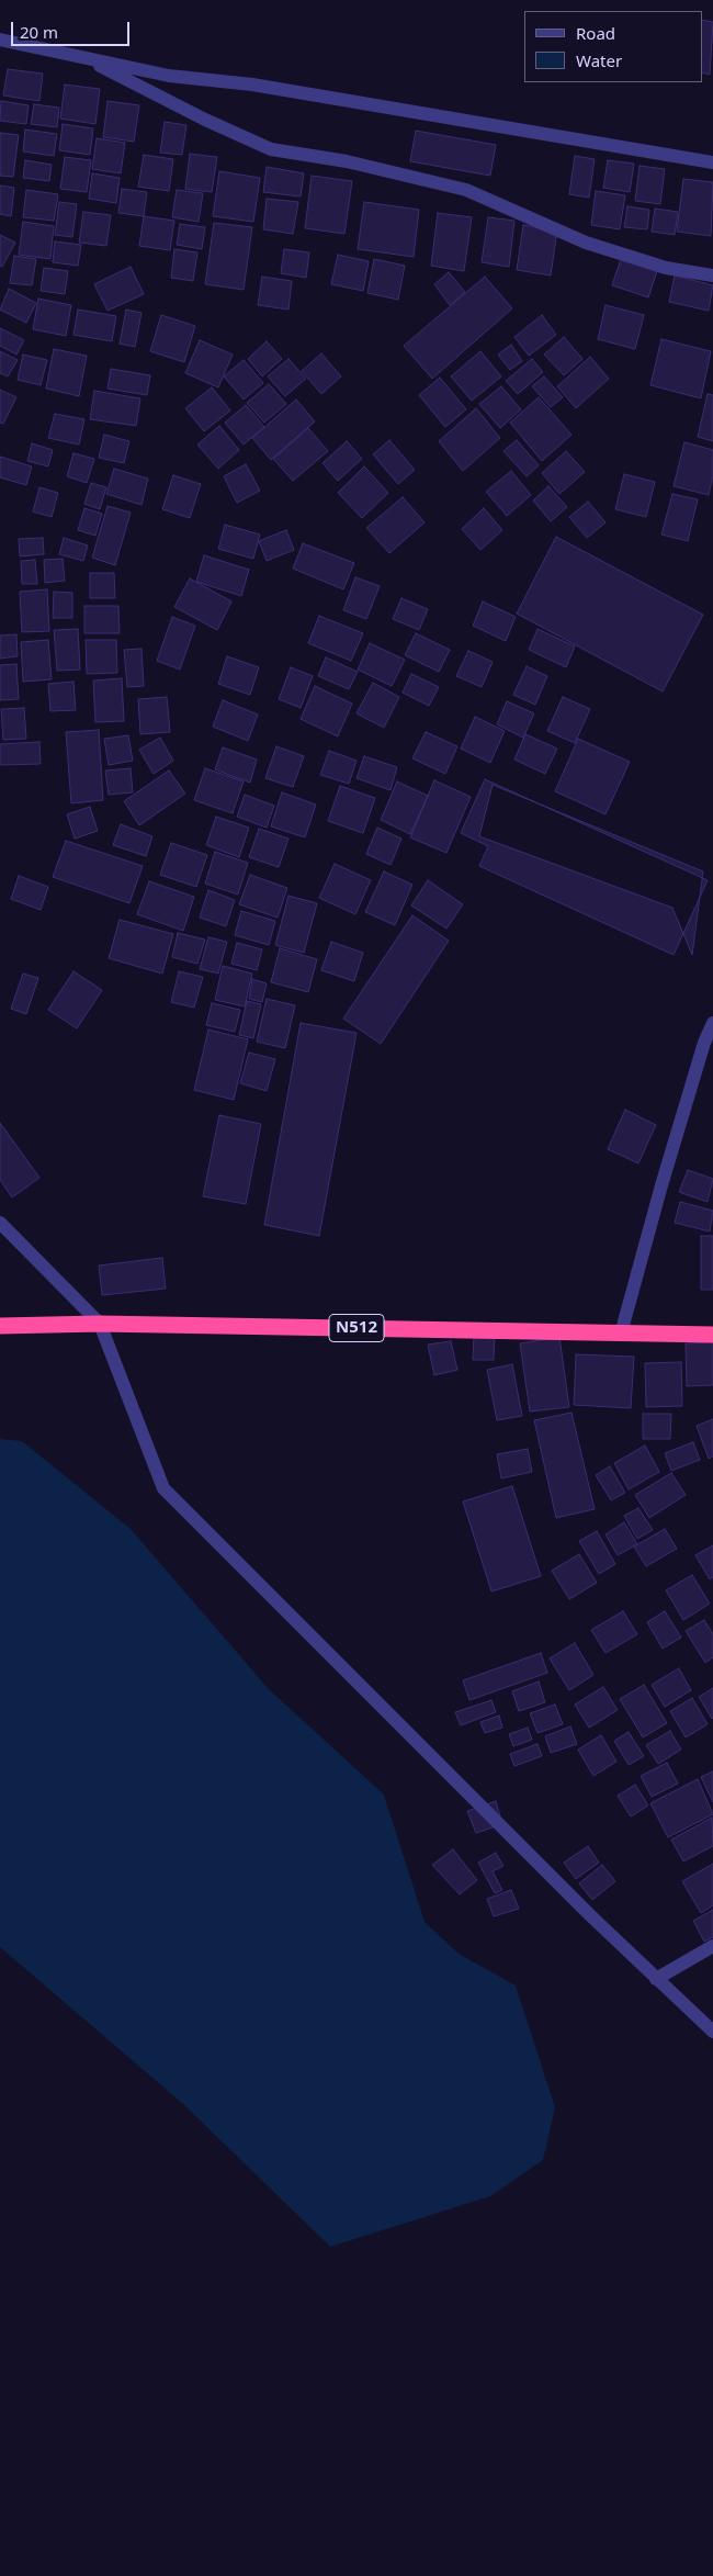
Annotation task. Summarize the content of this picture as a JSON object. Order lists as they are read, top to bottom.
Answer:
{
  "streets": {
    "highway": ["N512"]
  },
  "legend": ["Road", "Water"],
  "scale_bar": "20 m"
}
